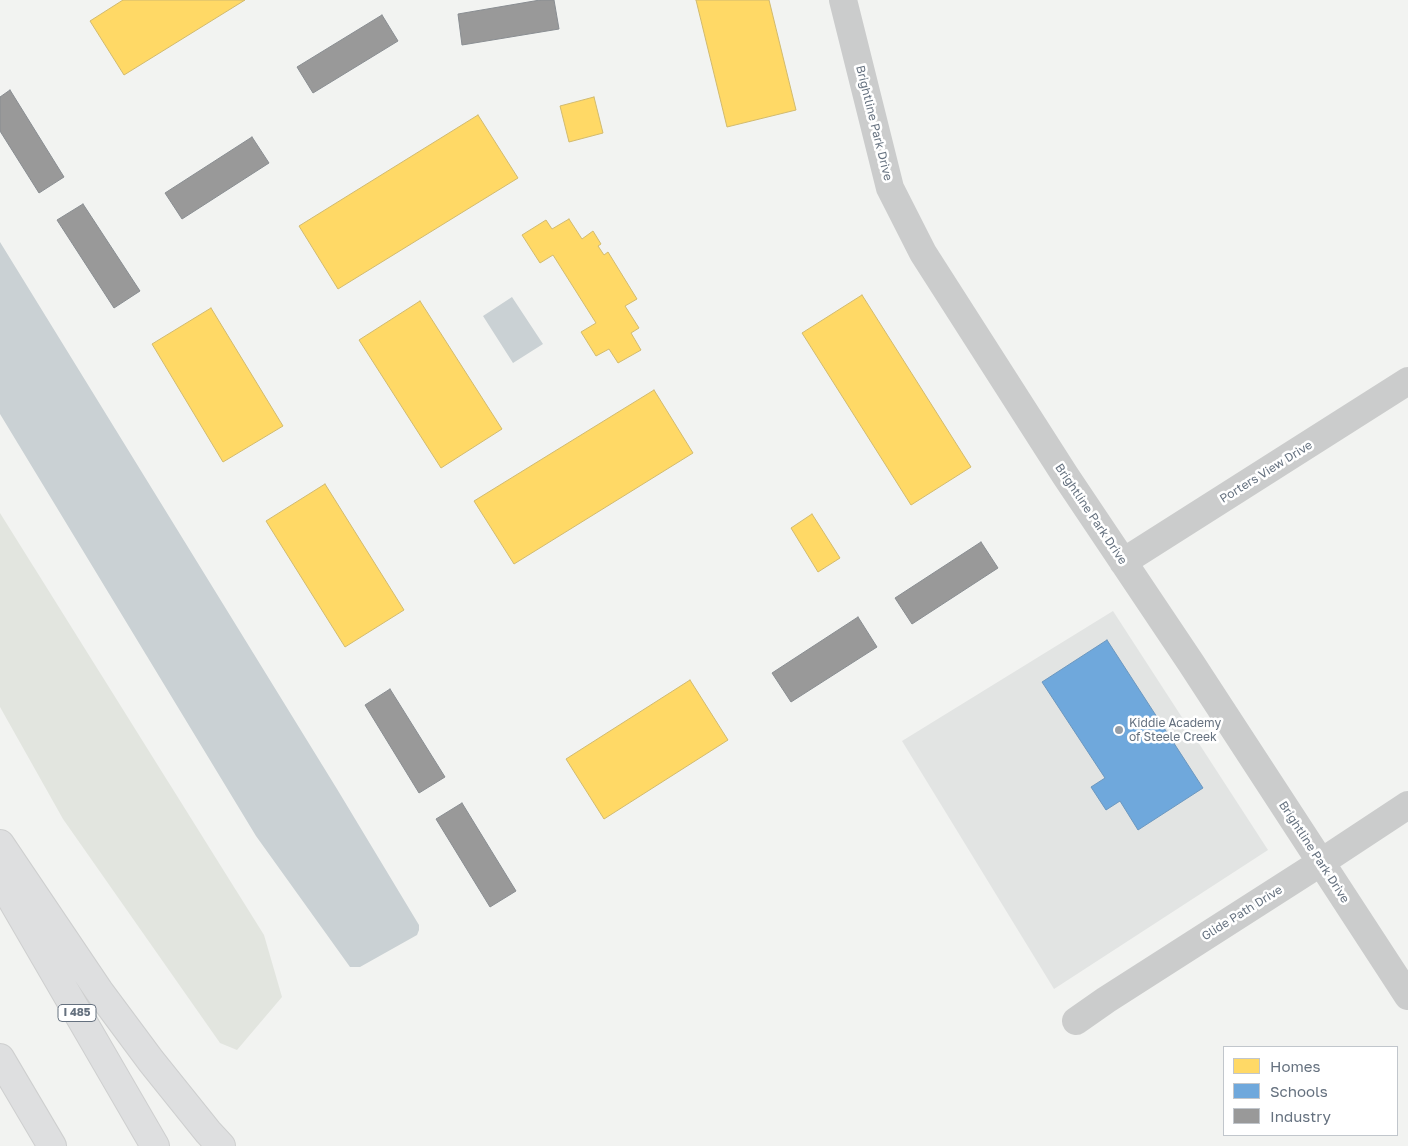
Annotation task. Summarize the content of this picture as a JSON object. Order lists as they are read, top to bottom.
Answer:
{
  "streets": {
    "highway": ["I 485"],
    "street": ["Brightline Park Drive", "Porters View Drive", "Glide Path Drive"]
  },
  "crossings": [
    ["Brightline Park Drive", "Porters View Drive"],
    ["Brightline Park Drive", "Glide Path Drive"]
  ],
  "places": ["Kiddie Academy of Steele Creek"],
  "legend": ["Homes", "Schools", "Industry"]
}
